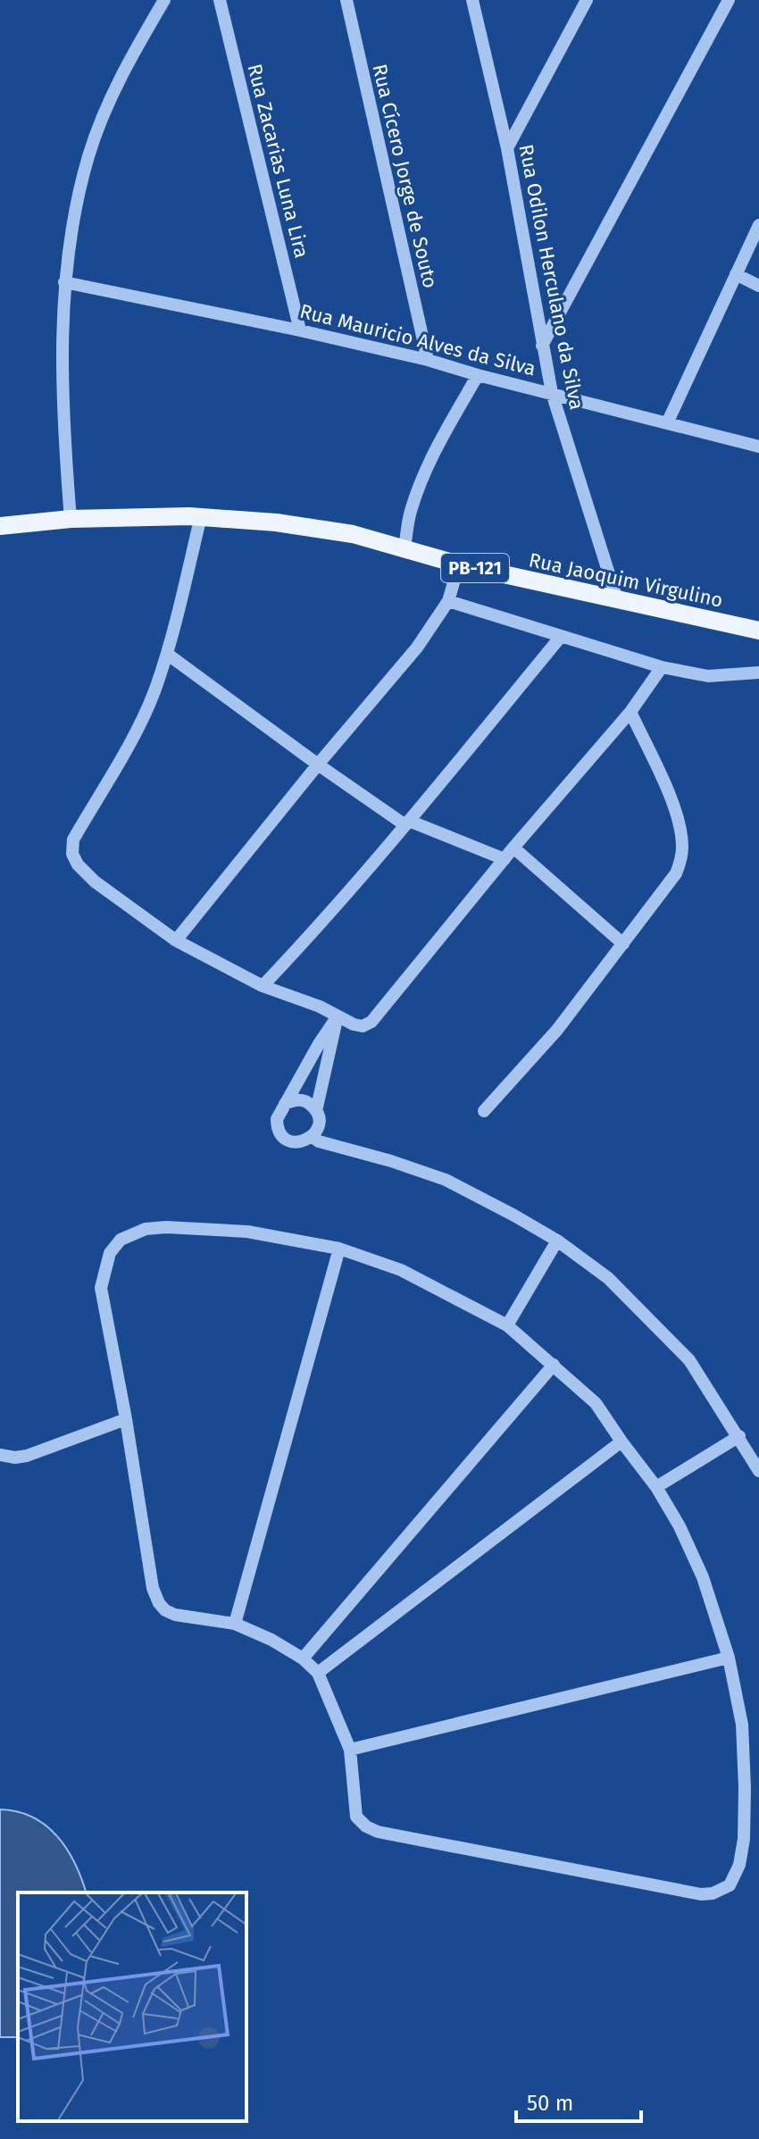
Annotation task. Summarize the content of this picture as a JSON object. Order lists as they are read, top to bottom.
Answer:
{
  "streets": {
    "main road": ["PB-121", "Rua Jaoquim Virgulino"],
    "street": [
      "Rua Zacarias Luna Lira",
      "Rua Cícero Jorge de Souto",
      "Rua Odilon Herculano da Silva",
      "Rua Mauricio Alves da Silva"
    ]
  },
  "crossings": [
    ["Rua Zacarias Luna Lira", "Rua Mauricio Alves da Silva"],
    ["Rua Cícero Jorge de Souto", "Rua Mauricio Alves da Silva"],
    ["Rua Odilon Herculano da Silva", "Rua Mauricio Alves da Silva"],
    ["Rua Odilon Herculano da Silva", "Rua Jaoquim Virgulino"],
    ["PB-121", "Rua Jaoquim Virgulino"]
  ],
  "scale_bar": "50 m"
}
